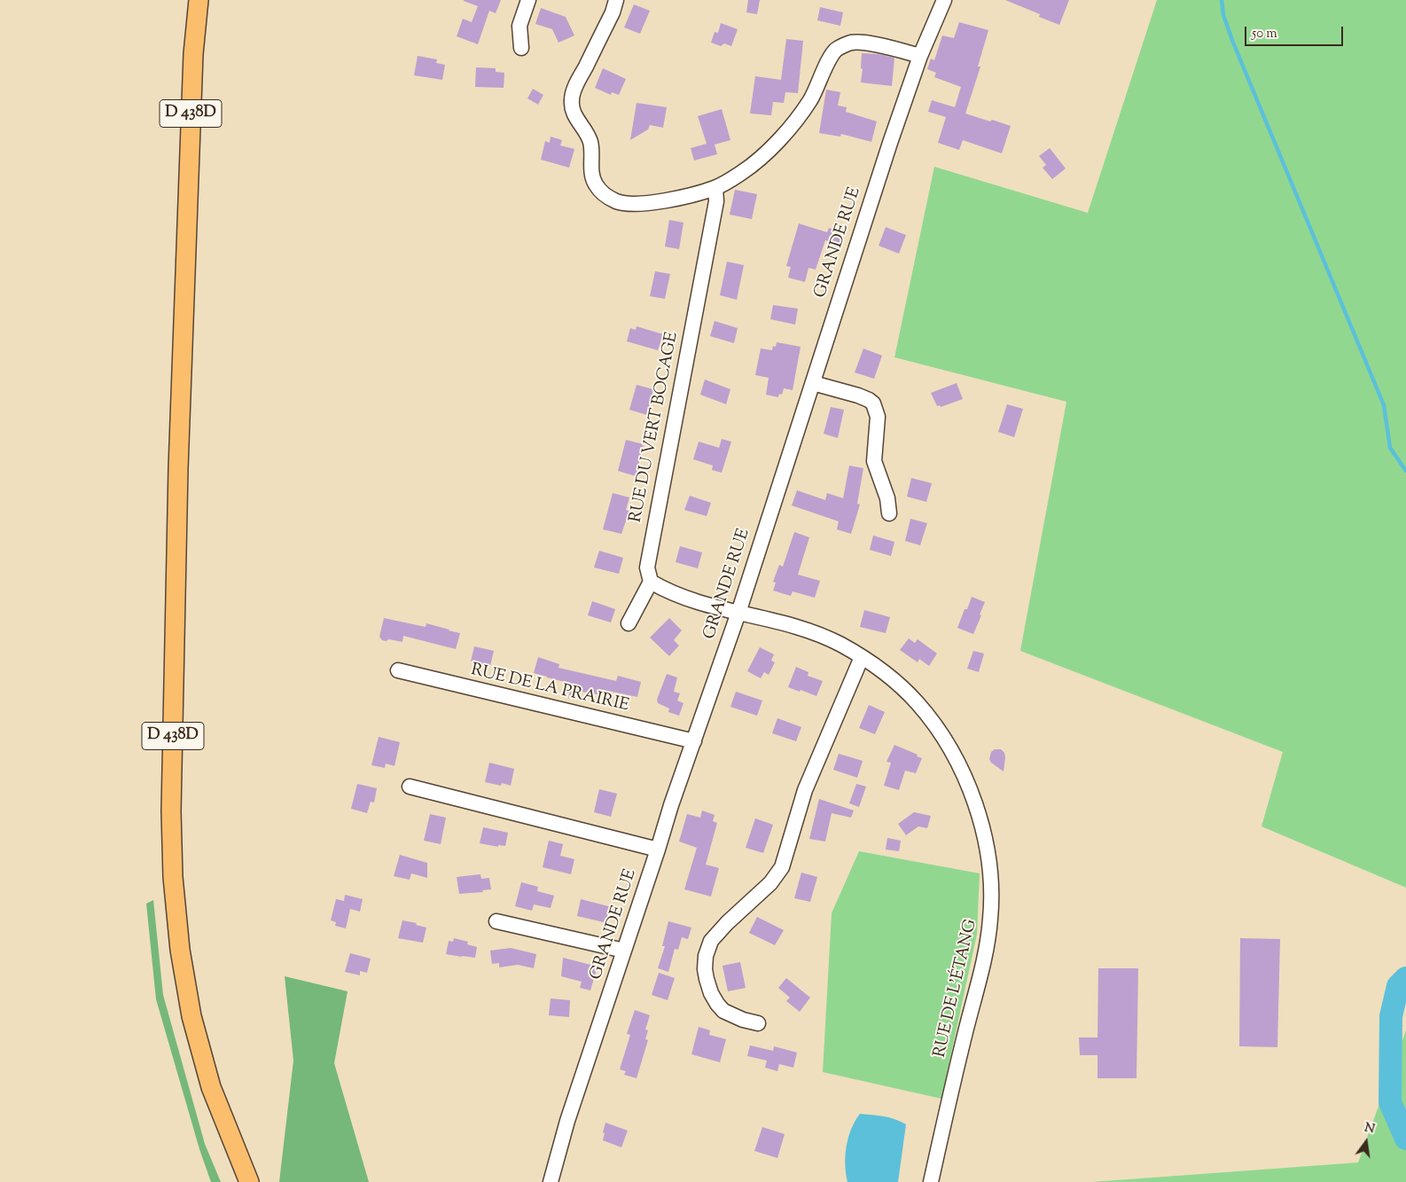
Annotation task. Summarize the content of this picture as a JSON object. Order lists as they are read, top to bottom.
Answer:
{
  "streets": {
    "main road": ["D 438D"],
    "street": [
      "GRANDE RUE",
      "RUE DU VERT BOCAGE",
      "RUE DE LA PRAIRIE",
      "RUE DE L'ÉTANG"
    ]
  },
  "crossings": [
    ["GRANDE RUE", "RUE DE LA PRAIRIE"],
    ["GRANDE RUE", "RUE DE L'ÉTANG"]
  ],
  "scale_bar": "50 m",
  "north": "top"
}
